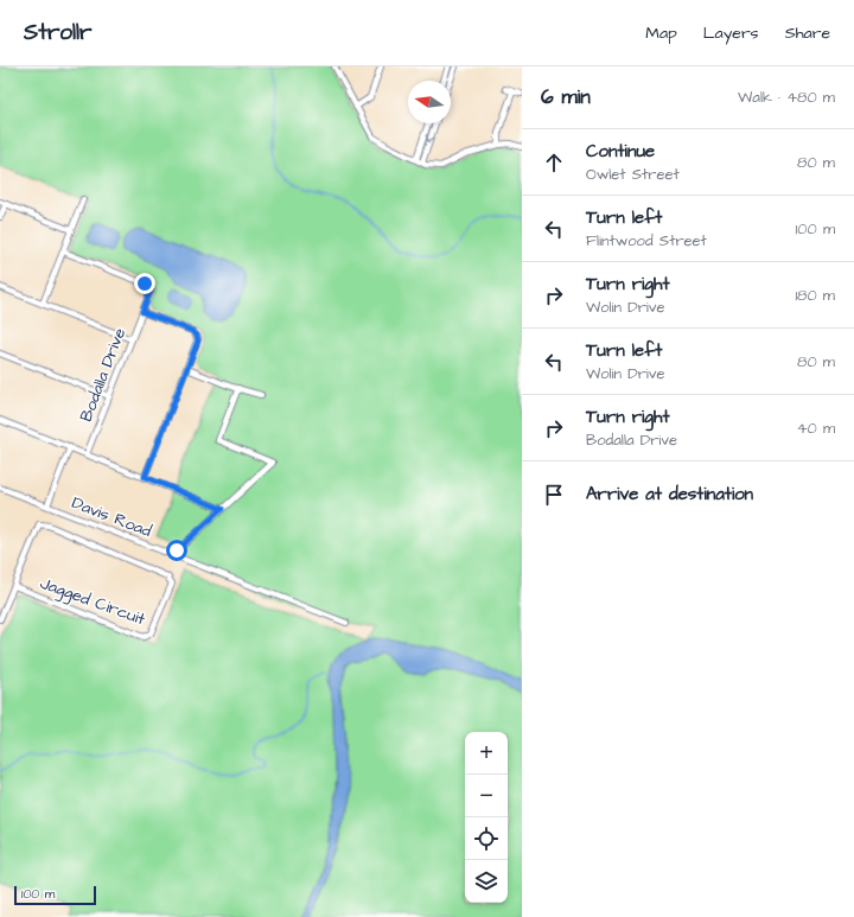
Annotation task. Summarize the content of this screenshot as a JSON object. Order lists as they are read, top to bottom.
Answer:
{
  "streets": {
    "street": ["Bodalla Drive", "Davis Road", "Jagged Circuit"]
  },
  "scale_bar": "100 m",
  "north": "left",
  "page": {
    "header": "Strollr",
    "nav": ["Map", "Layers", "Share"],
    "heading": ["6 min", "Walk · 480 m"],
    "list": [
      ["Continue", "Owlet Street", "80 m"],
      ["Turn left", "Flintwood Street", "100 m"],
      ["Turn right", "Wolin Drive", "180 m"],
      ["Turn left", "Wolin Drive", "80 m"],
      ["Turn right", "Bodalla Drive", "40 m"],
      "Arrive at destination"
    ],
    "map_buttons": ["+", "−"],
    "scale": "100 m"
  }
}
